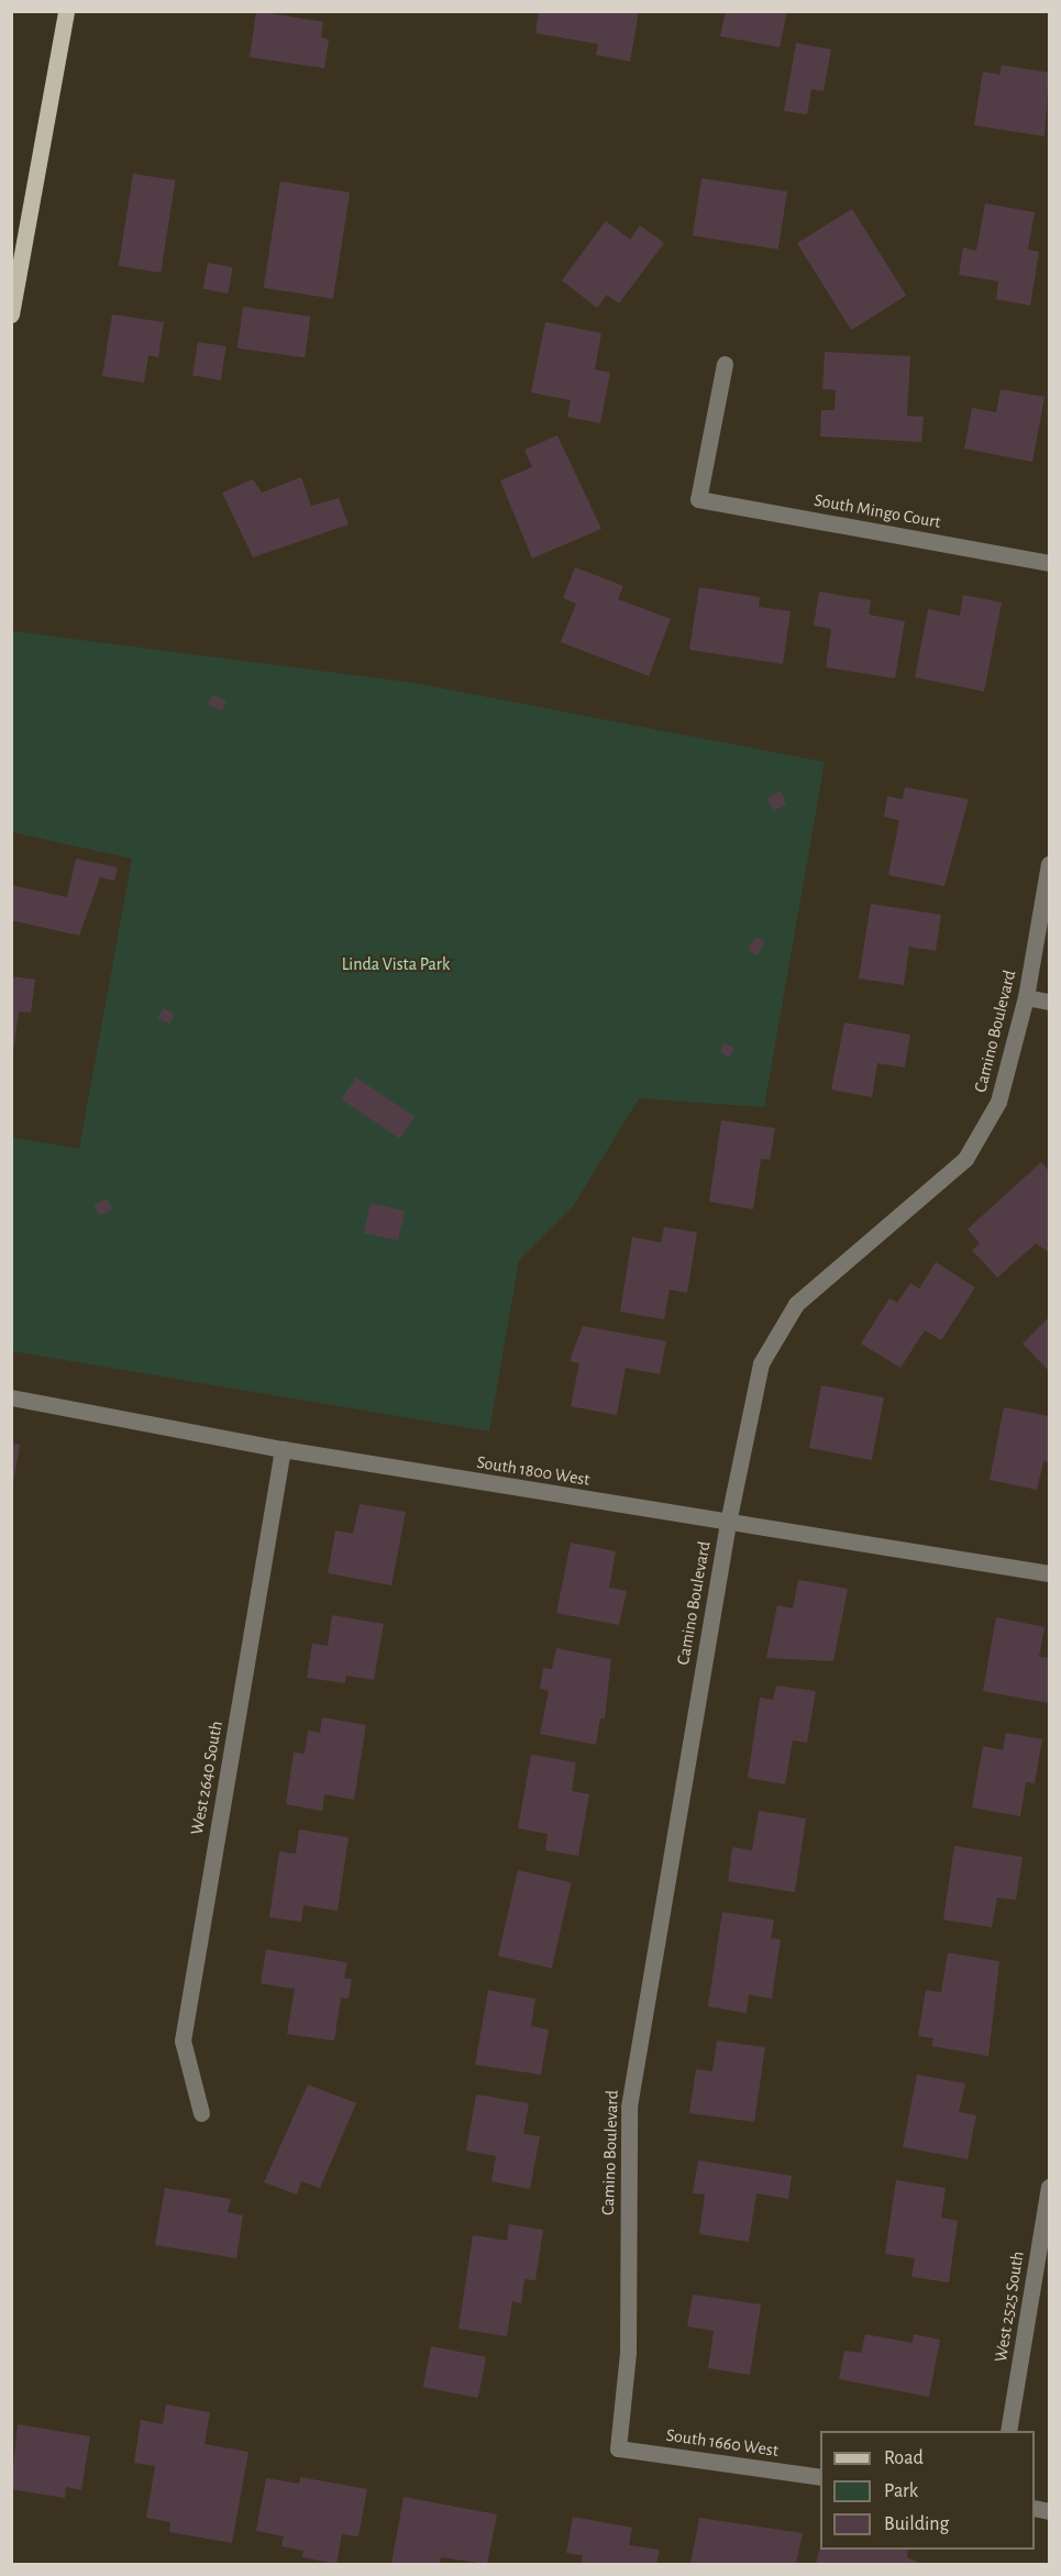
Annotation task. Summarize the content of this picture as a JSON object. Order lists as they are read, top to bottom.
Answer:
{
  "streets": {
    "street": [
      "South Mingo Court",
      "Camino Boulevard",
      "South 1800 West",
      "West 2640 South",
      "West 2525 South",
      "South 1660 West"
    ]
  },
  "crossings": [
    ["Camino Boulevard", "South 1800 West"],
    ["Camino Boulevard", "South 1660 West"],
    ["South 1800 West", "West 2640 South"]
  ],
  "parks": ["Linda Vista Park"],
  "legend": ["Road", "Park", "Building"]
}
